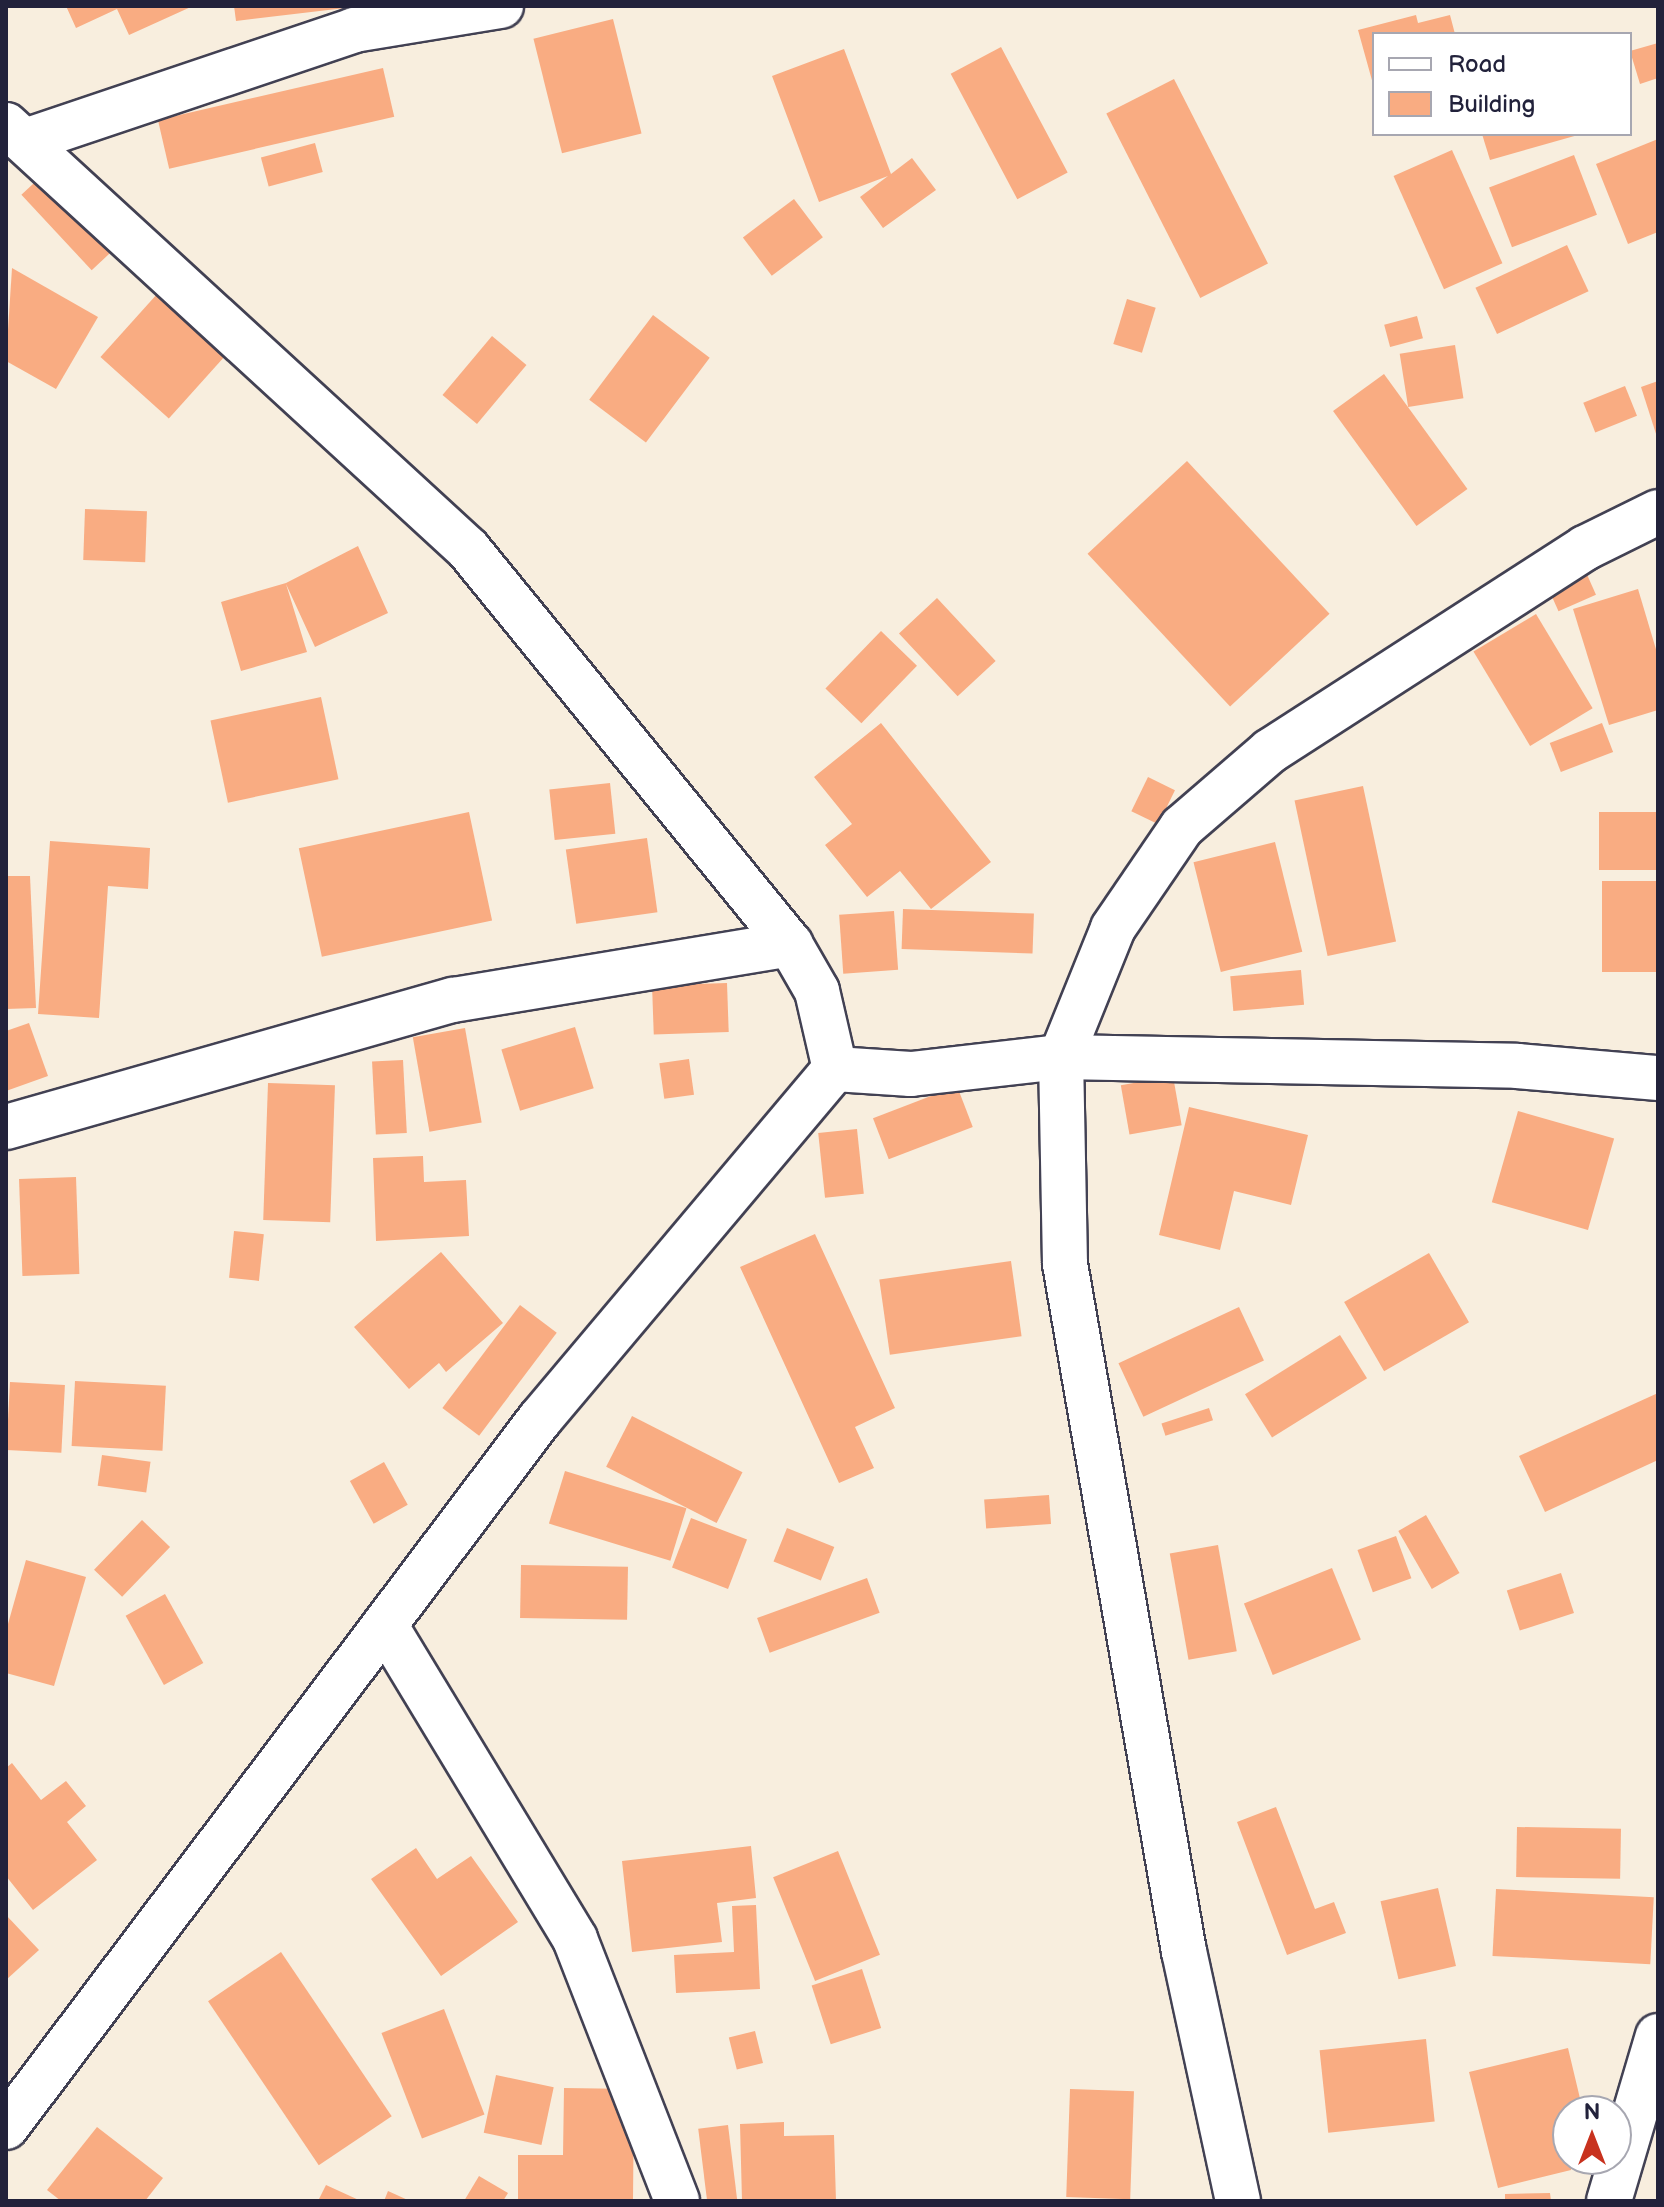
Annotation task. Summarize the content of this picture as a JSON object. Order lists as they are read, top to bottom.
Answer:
{
  "legend": ["Road", "Building"],
  "north": "top"
}
